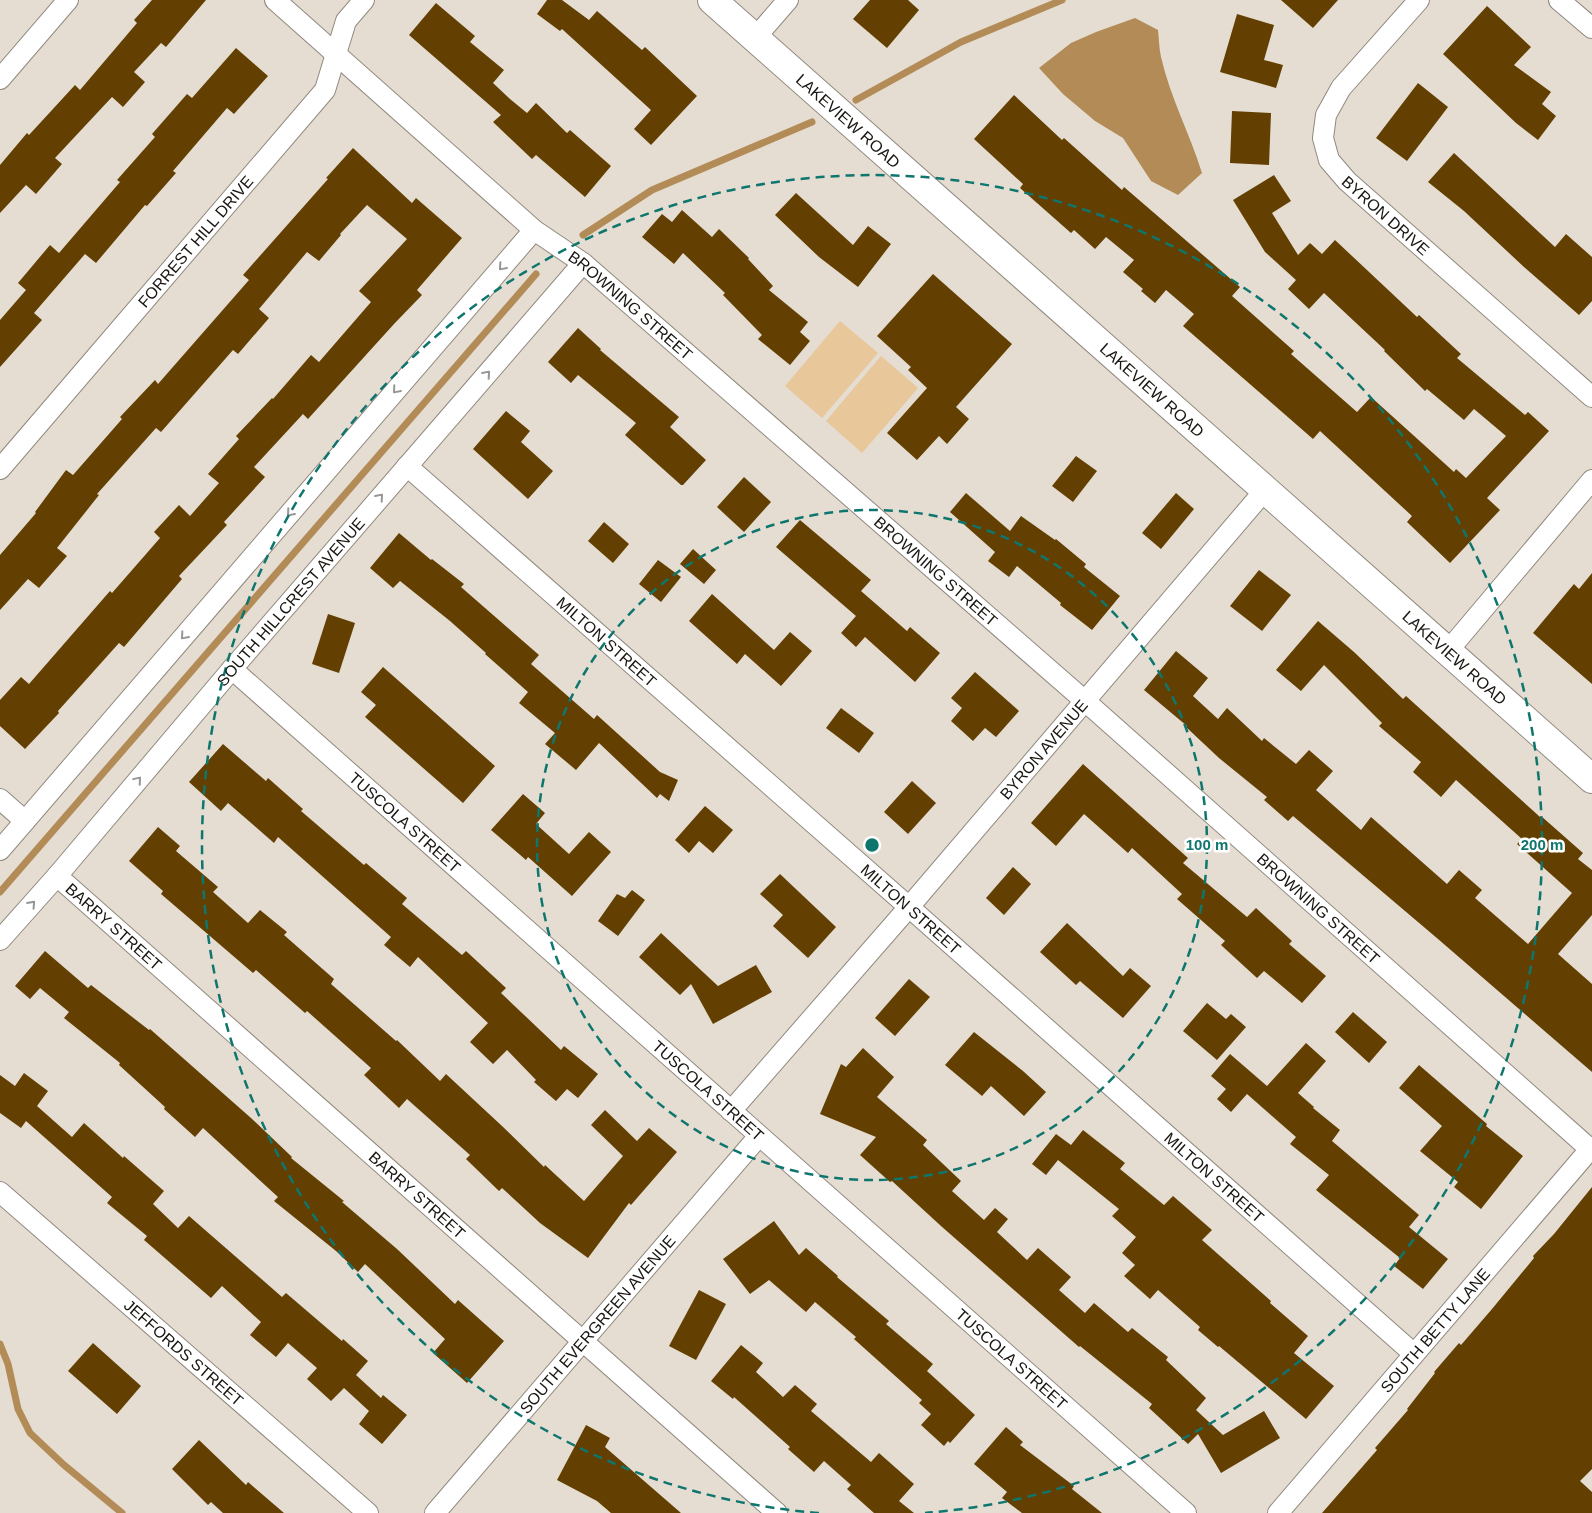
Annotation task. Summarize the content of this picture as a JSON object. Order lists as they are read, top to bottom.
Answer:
{
  "streets": {
    "street": [
      "LAKEVIEW ROAD",
      "BYRON DRIVE",
      "FORREST HILL DRIVE",
      "BROWNING STREET",
      "SOUTH HILLCREST AVENUE",
      "MILTON STREET",
      "BYRON AVENUE",
      "TUSCOLA STREET",
      "BARRY STREET",
      "SOUTH EVERGREEN AVENUE",
      "SOUTH BETTY LANE",
      "JEFFORDS STREET"
    ]
  },
  "crossings": [
    ["LAKEVIEW ROAD", "BYRON AVENUE"],
    ["FORREST HILL DRIVE", "BROWNING STREET"],
    ["BROWNING STREET", "SOUTH HILLCREST AVENUE"],
    ["BROWNING STREET", "BYRON AVENUE"],
    ["BROWNING STREET", "SOUTH BETTY LANE"],
    ["SOUTH HILLCREST AVENUE", "MILTON STREET"],
    ["SOUTH HILLCREST AVENUE", "TUSCOLA STREET"],
    ["SOUTH HILLCREST AVENUE", "BARRY STREET"],
    ["MILTON STREET", "BYRON AVENUE"],
    ["MILTON STREET", "SOUTH BETTY LANE"],
    ["BYRON AVENUE", "TUSCOLA STREET"],
    ["TUSCOLA STREET", "SOUTH EVERGREEN AVENUE"],
    ["BARRY STREET", "SOUTH EVERGREEN AVENUE"]
  ],
  "rings": ["100 m", "200 m"]
}
